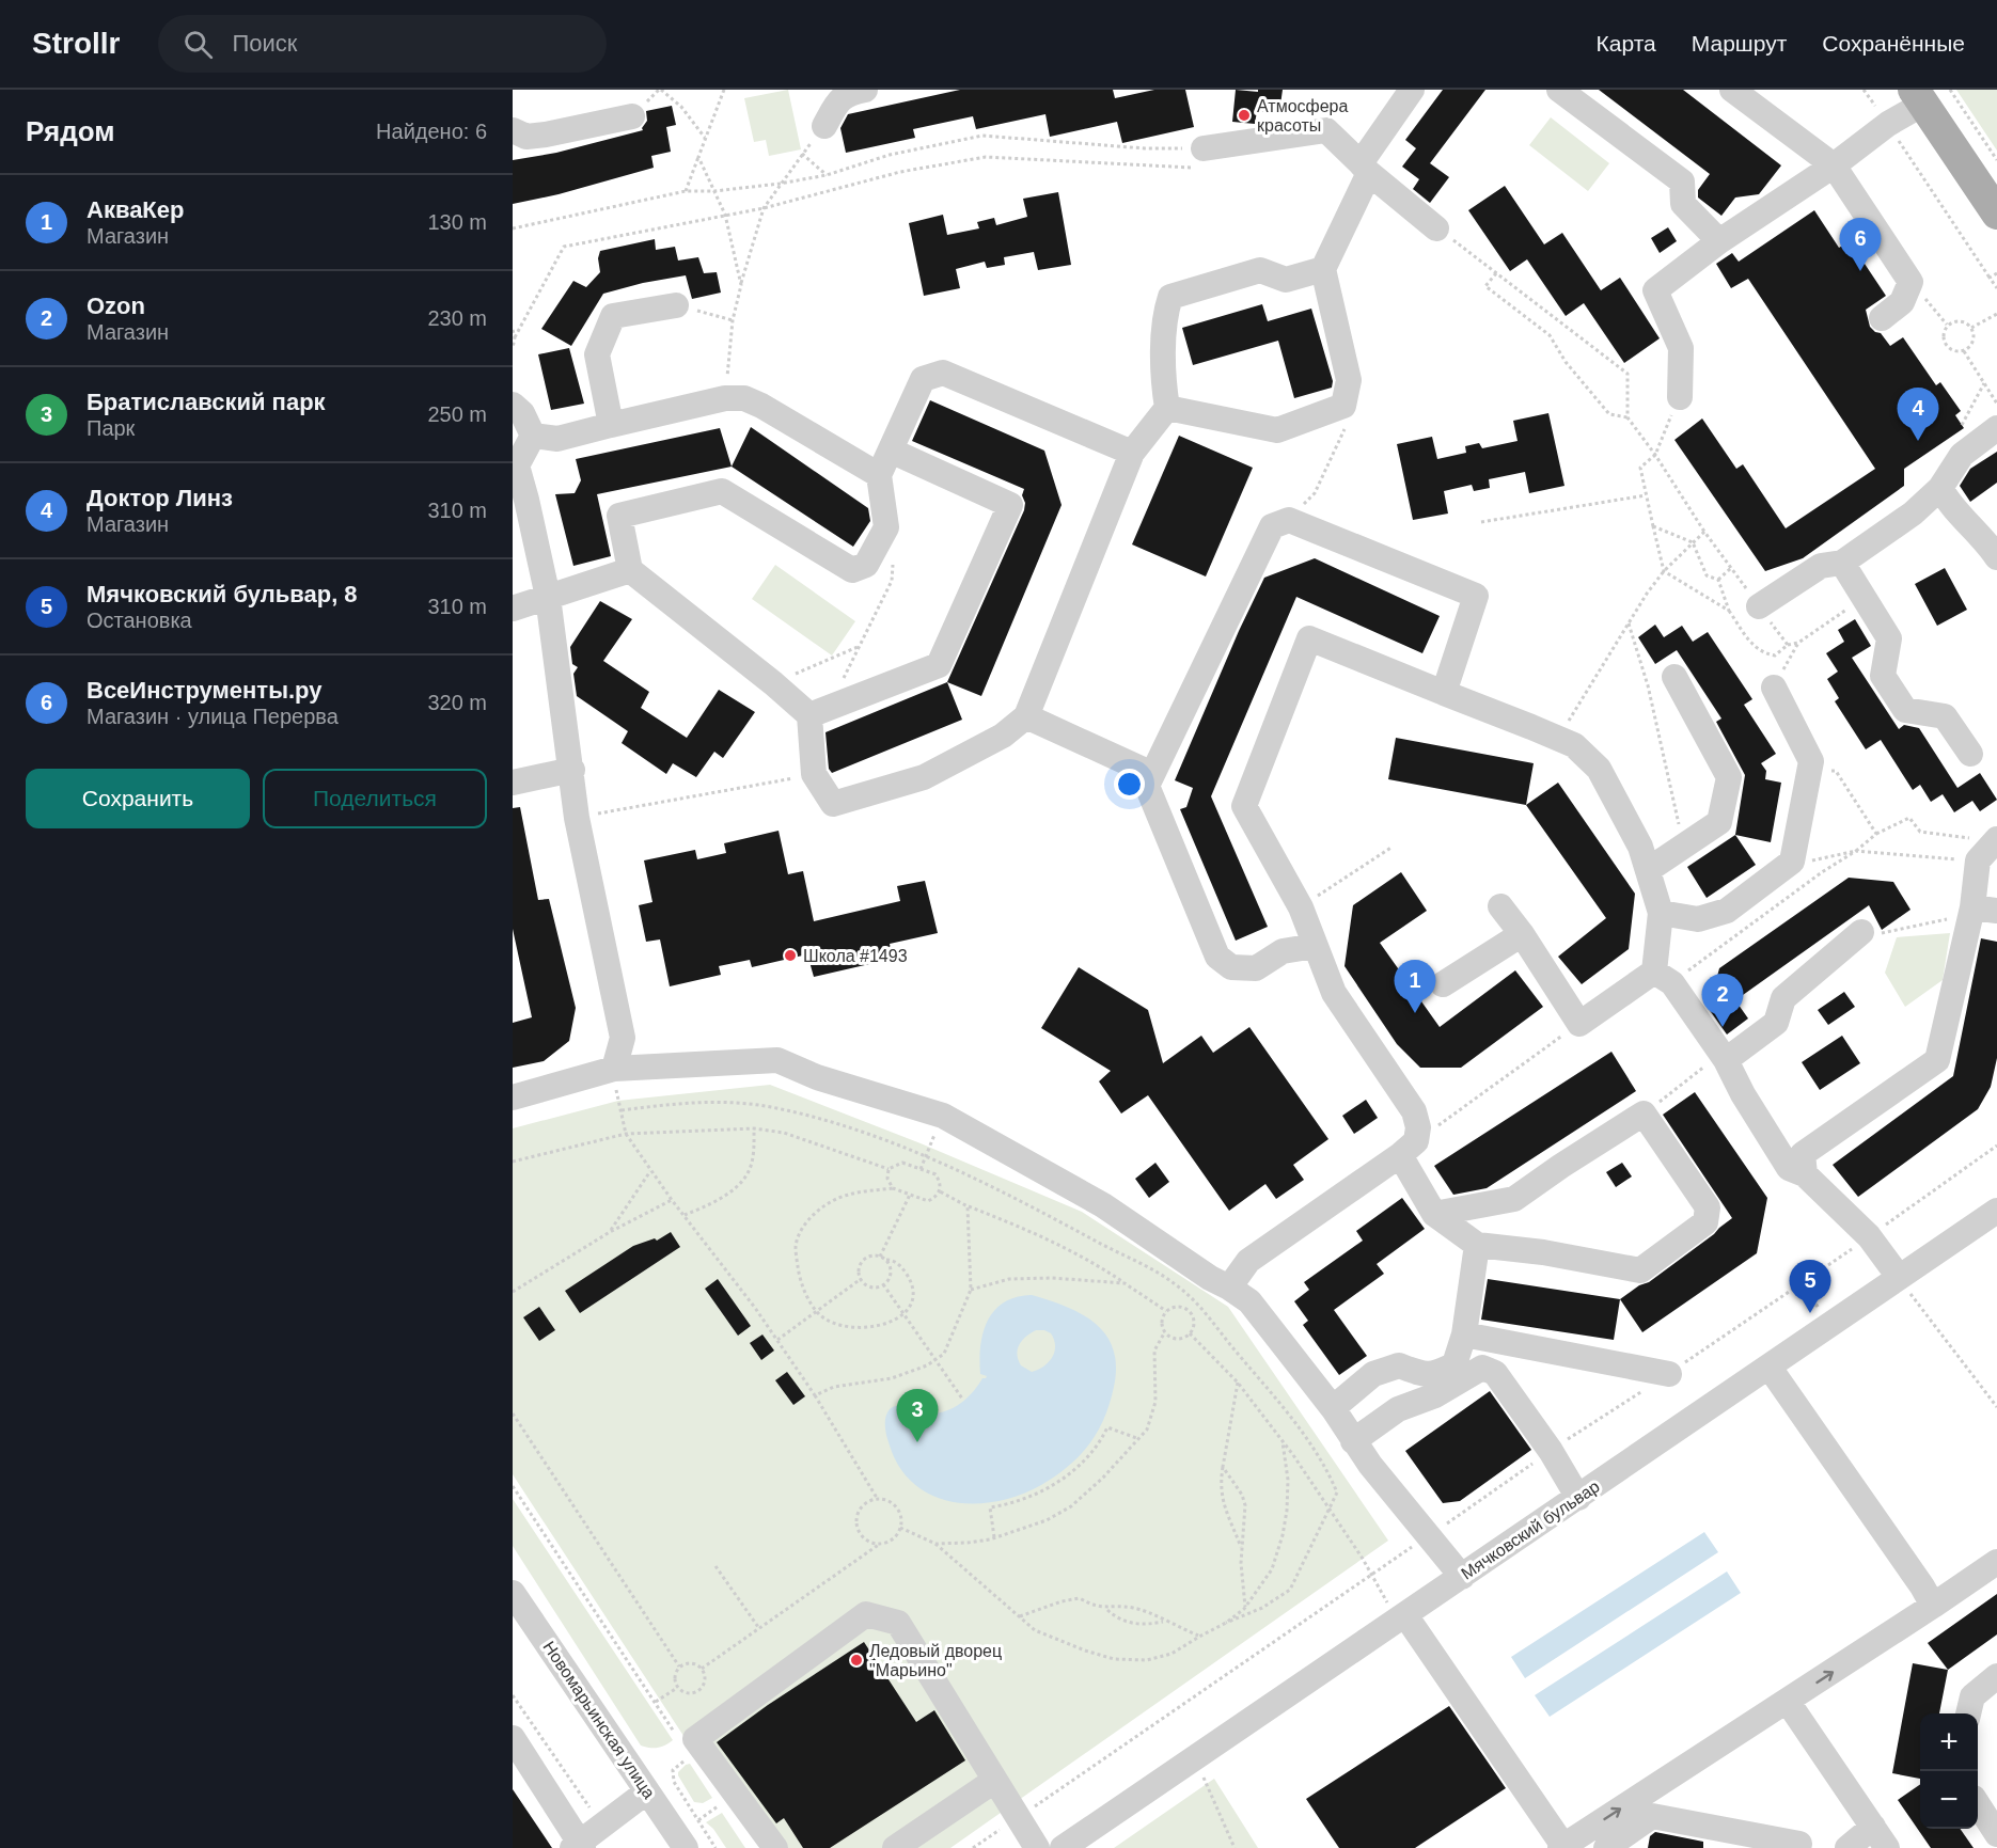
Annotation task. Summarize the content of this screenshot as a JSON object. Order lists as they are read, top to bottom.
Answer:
{
  "streets": {
    "street": ["Мячковский бульвар", "Новомарьинская улица"]
  },
  "places": ["Атмосфера красоты", "Школа #1493", "Ледовый дворец \"Марьино\""],
  "page": {
    "header": "Strollr",
    "search": "Поиск",
    "nav": ["Карта", "Маршрут", "Сохранённые"],
    "heading": ["Рядом", "Найдено: 6"],
    "list": [
      {
        "mark": "1",
        "name": "АкваКер",
        "note": "Магазин",
        "value": "130 m"
      },
      {
        "mark": "2",
        "name": "Ozon",
        "note": "Магазин",
        "value": "230 m"
      },
      {
        "mark": "3",
        "name": "Братиславский парк",
        "note": "Парк",
        "value": "250 m"
      },
      {
        "mark": "4",
        "name": "Доктор Линз",
        "note": "Магазин",
        "value": "310 m"
      },
      {
        "mark": "5",
        "name": "Мячковский бульвар, 8",
        "note": "Остановка",
        "value": "310 m"
      },
      {
        "mark": "6",
        "name": "ВсеИнструменты.ру",
        "note": "Магазин · улица Перерва",
        "value": "320 m"
      }
    ],
    "pins": [
      "6",
      "4",
      "1",
      "2",
      "5",
      "3"
    ],
    "buttons": ["Сохранить", "Поделиться"],
    "map_buttons": ["+", "−"]
  }
}
